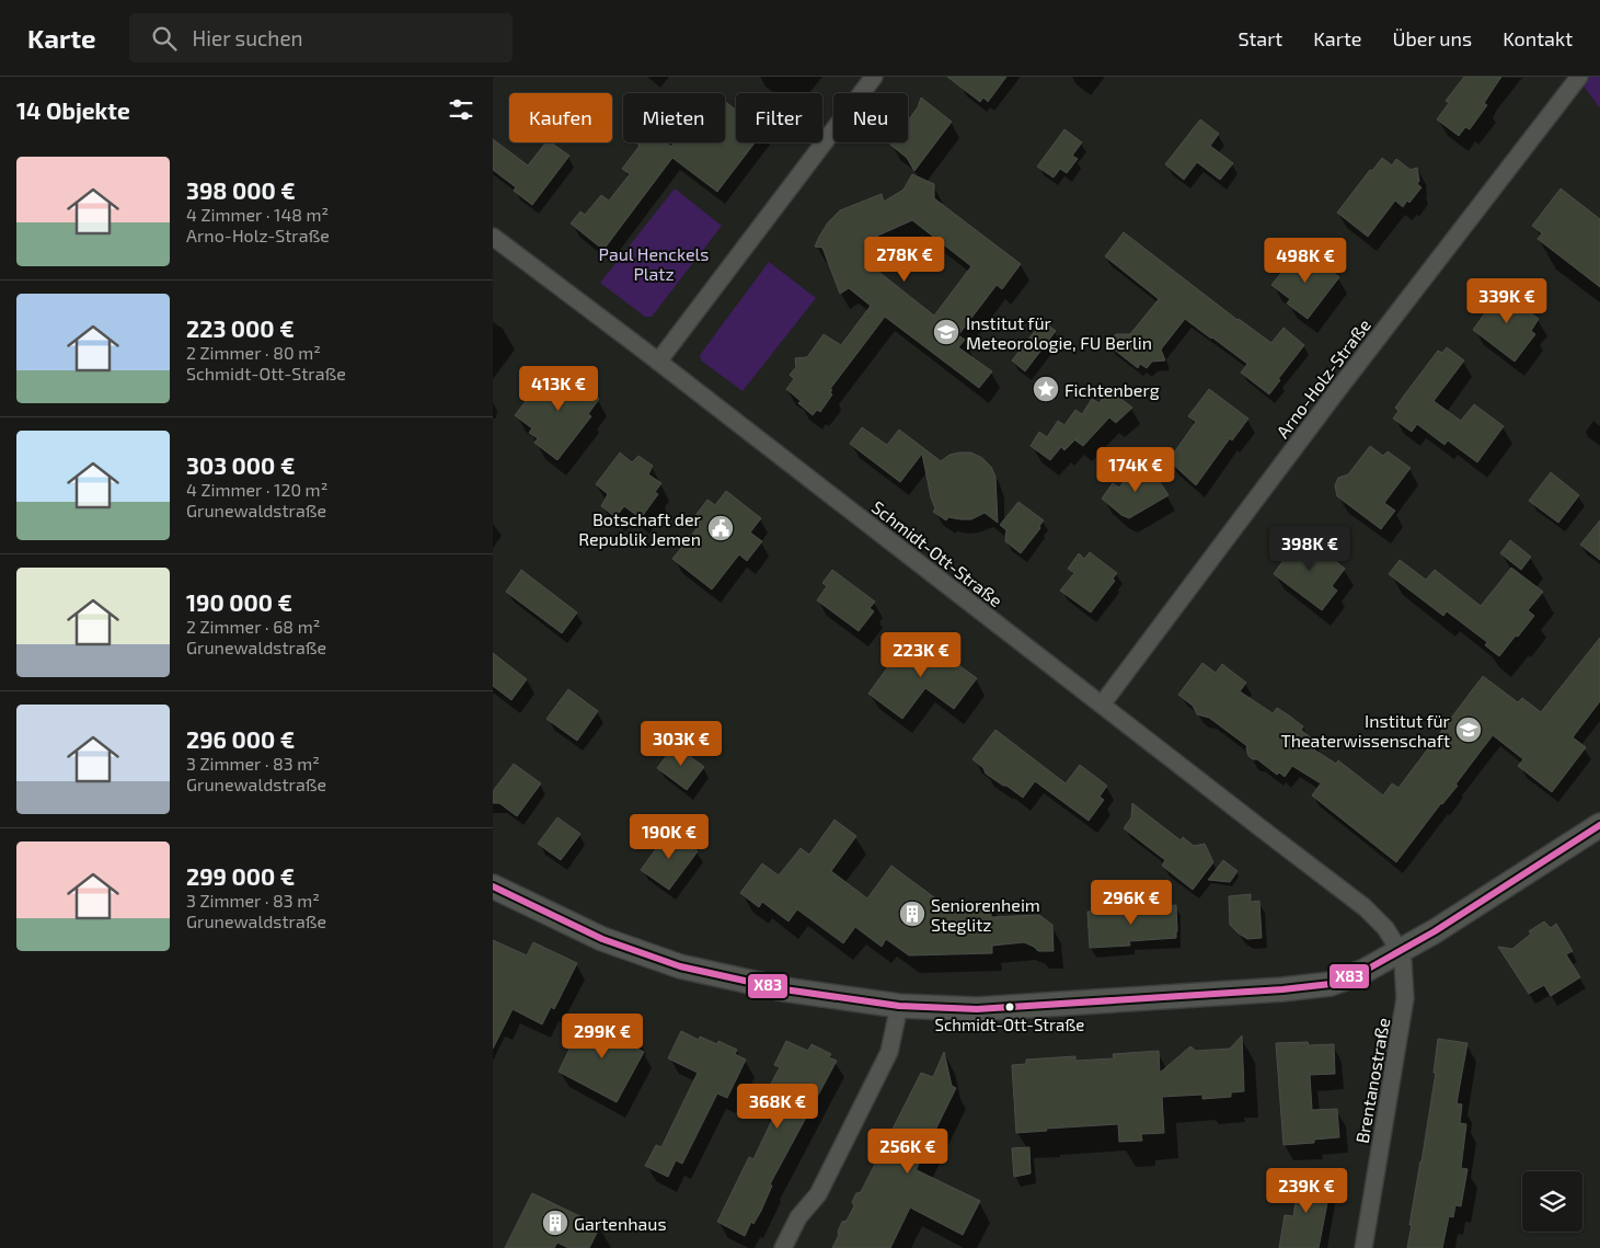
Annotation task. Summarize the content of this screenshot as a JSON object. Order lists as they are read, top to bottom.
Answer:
{
  "streets": {
    "street": ["Arno-Holz-Straße", "Schmidt-Ott-Straße", "Brentanostraße"]
  },
  "crossings": [
    ["Arno-Holz-Straße", "Schmidt-Ott-Straße"],
    ["Schmidt-Ott-Straße", "Brentanostraße"]
  ],
  "parks": ["Paul Henckels Platz"],
  "places": {
    "school or university": ["Institut für Meteorologie, FU Berlin", "Institut für Theaterwissenschaft"],
    "place": ["Fichtenberg"],
    "public building": ["Botschaft der Republik Jemen"],
    "building": ["Seniorenheim Steglitz", "Gartenhaus"],
    "other": ["Schmidt-Ott-Straße"]
  },
  "lines": ["transit line X83"],
  "page": {
    "header": "Karte",
    "search": "Hier suchen",
    "nav": [
      "Start",
      "Karte",
      "Über uns",
      "Kontakt"
    ],
    "heading": "14 Objekte",
    "chip": [
      "Kaufen",
      "Mieten",
      "Filter",
      "Neu"
    ],
    "list": [
      {
        "name": "398 000 €",
        "note": "4 Zimmer · 148 m² · Arno-Holz-Straße"
      },
      {
        "name": "223 000 €",
        "note": "2 Zimmer · 80 m² · Schmidt-Ott-Straße"
      },
      {
        "name": "303 000 €",
        "note": "4 Zimmer · 120 m² · Grunewaldstraße"
      },
      {
        "name": "190 000 €",
        "note": "2 Zimmer · 68 m² · Grunewaldstraße"
      },
      {
        "name": "296 000 €",
        "note": "3 Zimmer · 83 m² · Grunewaldstraße"
      },
      {
        "name": "299 000 €",
        "note": "3 Zimmer · 83 m² · Grunewaldstraße"
      }
    ],
    "price": [
      "278K €",
      "498K €",
      "339K €",
      "413K €",
      "174K €",
      "398K €",
      "223K €",
      "303K €",
      "190K €",
      "296K €",
      "299K €",
      "368K €",
      "256K €",
      "239K €"
    ]
  }
}
